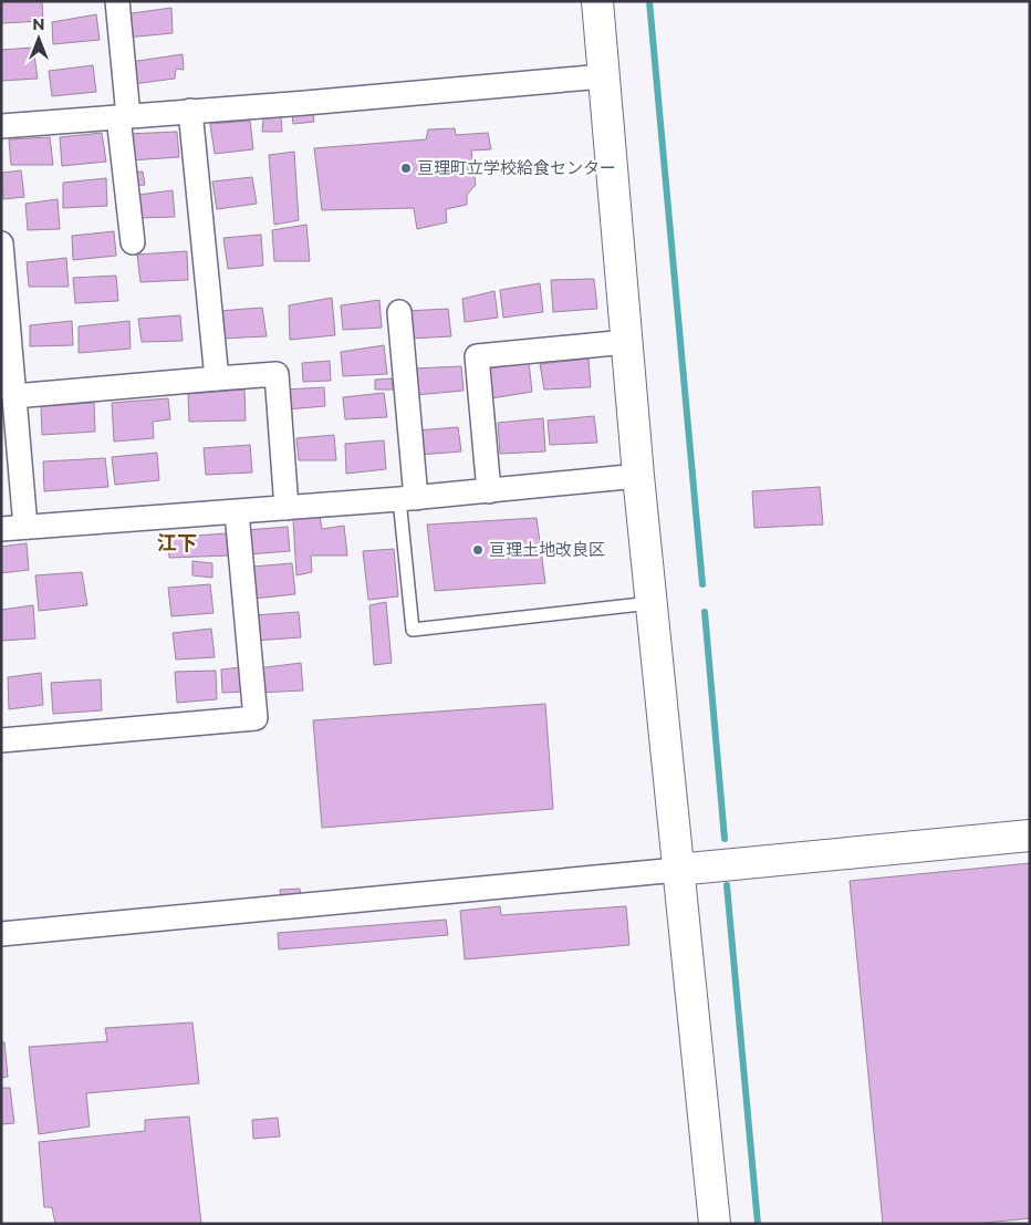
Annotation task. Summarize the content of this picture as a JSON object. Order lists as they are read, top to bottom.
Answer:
{
  "districts": ["江下"],
  "places": ["亘理町立学校給食センター", "亘理土地改良区"],
  "north": "top"
}
